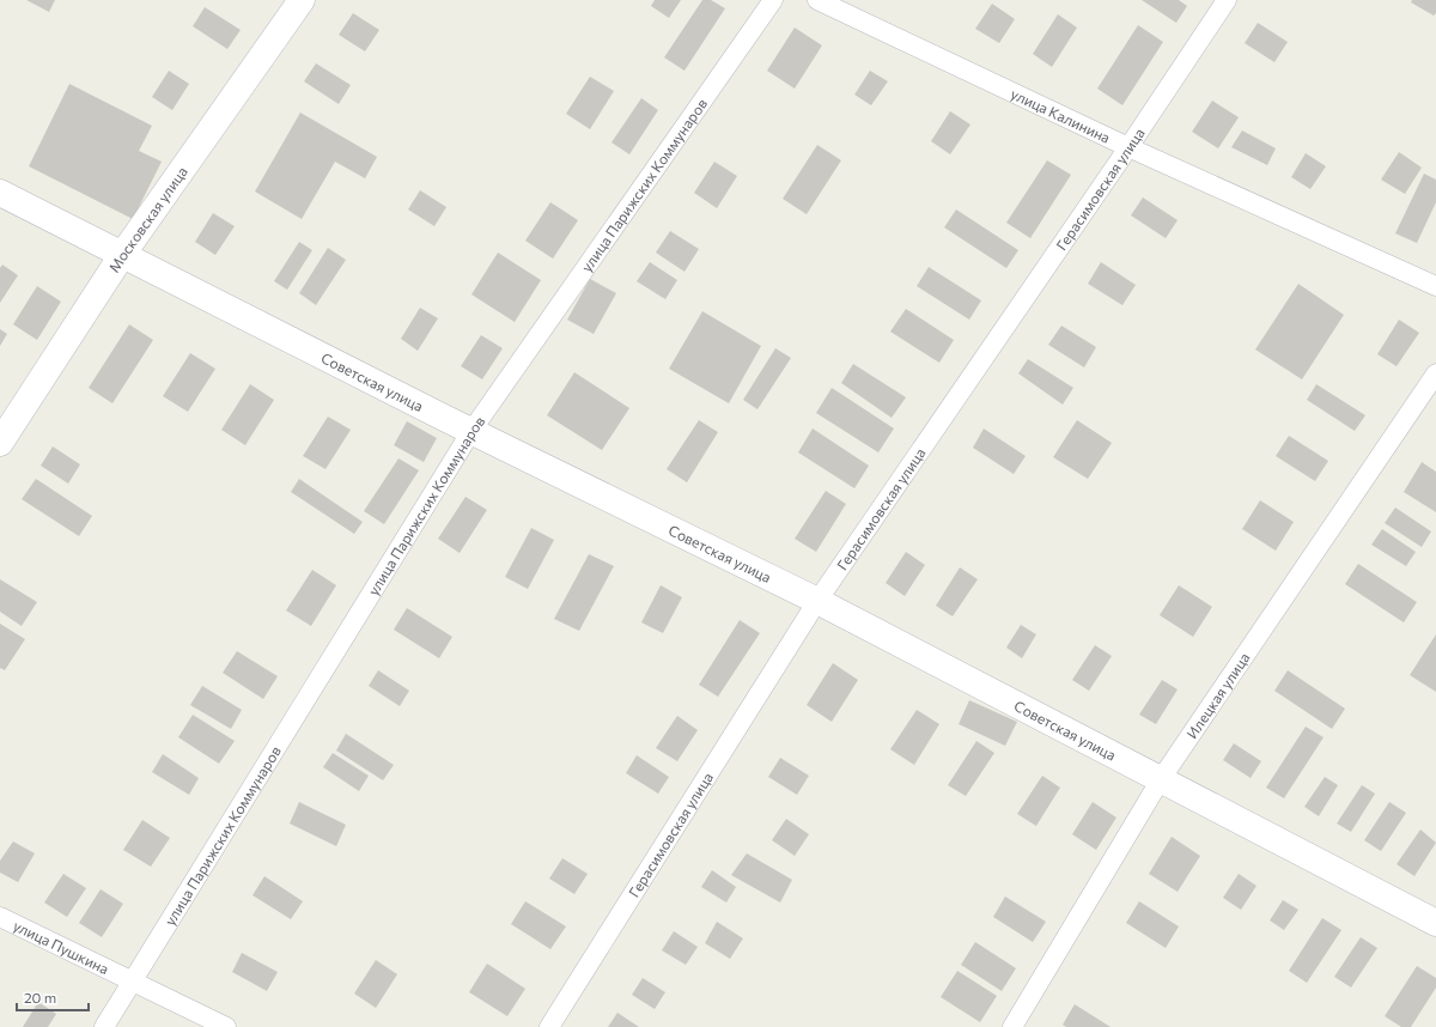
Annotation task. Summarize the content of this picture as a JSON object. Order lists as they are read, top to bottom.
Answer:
{
  "streets": {
    "street": [
      "улица Калинина",
      "улица Парижских Коммунаров",
      "Герасимовская улица",
      "Московская улица",
      "Советская улица",
      "Илецкая улица",
      "улица Пушкина"
    ]
  },
  "crossings": [
    ["улица Калинина", "Герасимовская улица"],
    ["улица Парижских Коммунаров", "Советская улица"],
    ["улица Парижских Коммунаров", "улица Пушкина"],
    ["Герасимовская улица", "Советская улица"],
    ["Московская улица", "Советская улица"],
    ["Советская улица", "Илецкая улица"]
  ],
  "scale_bar": "20 m"
}
